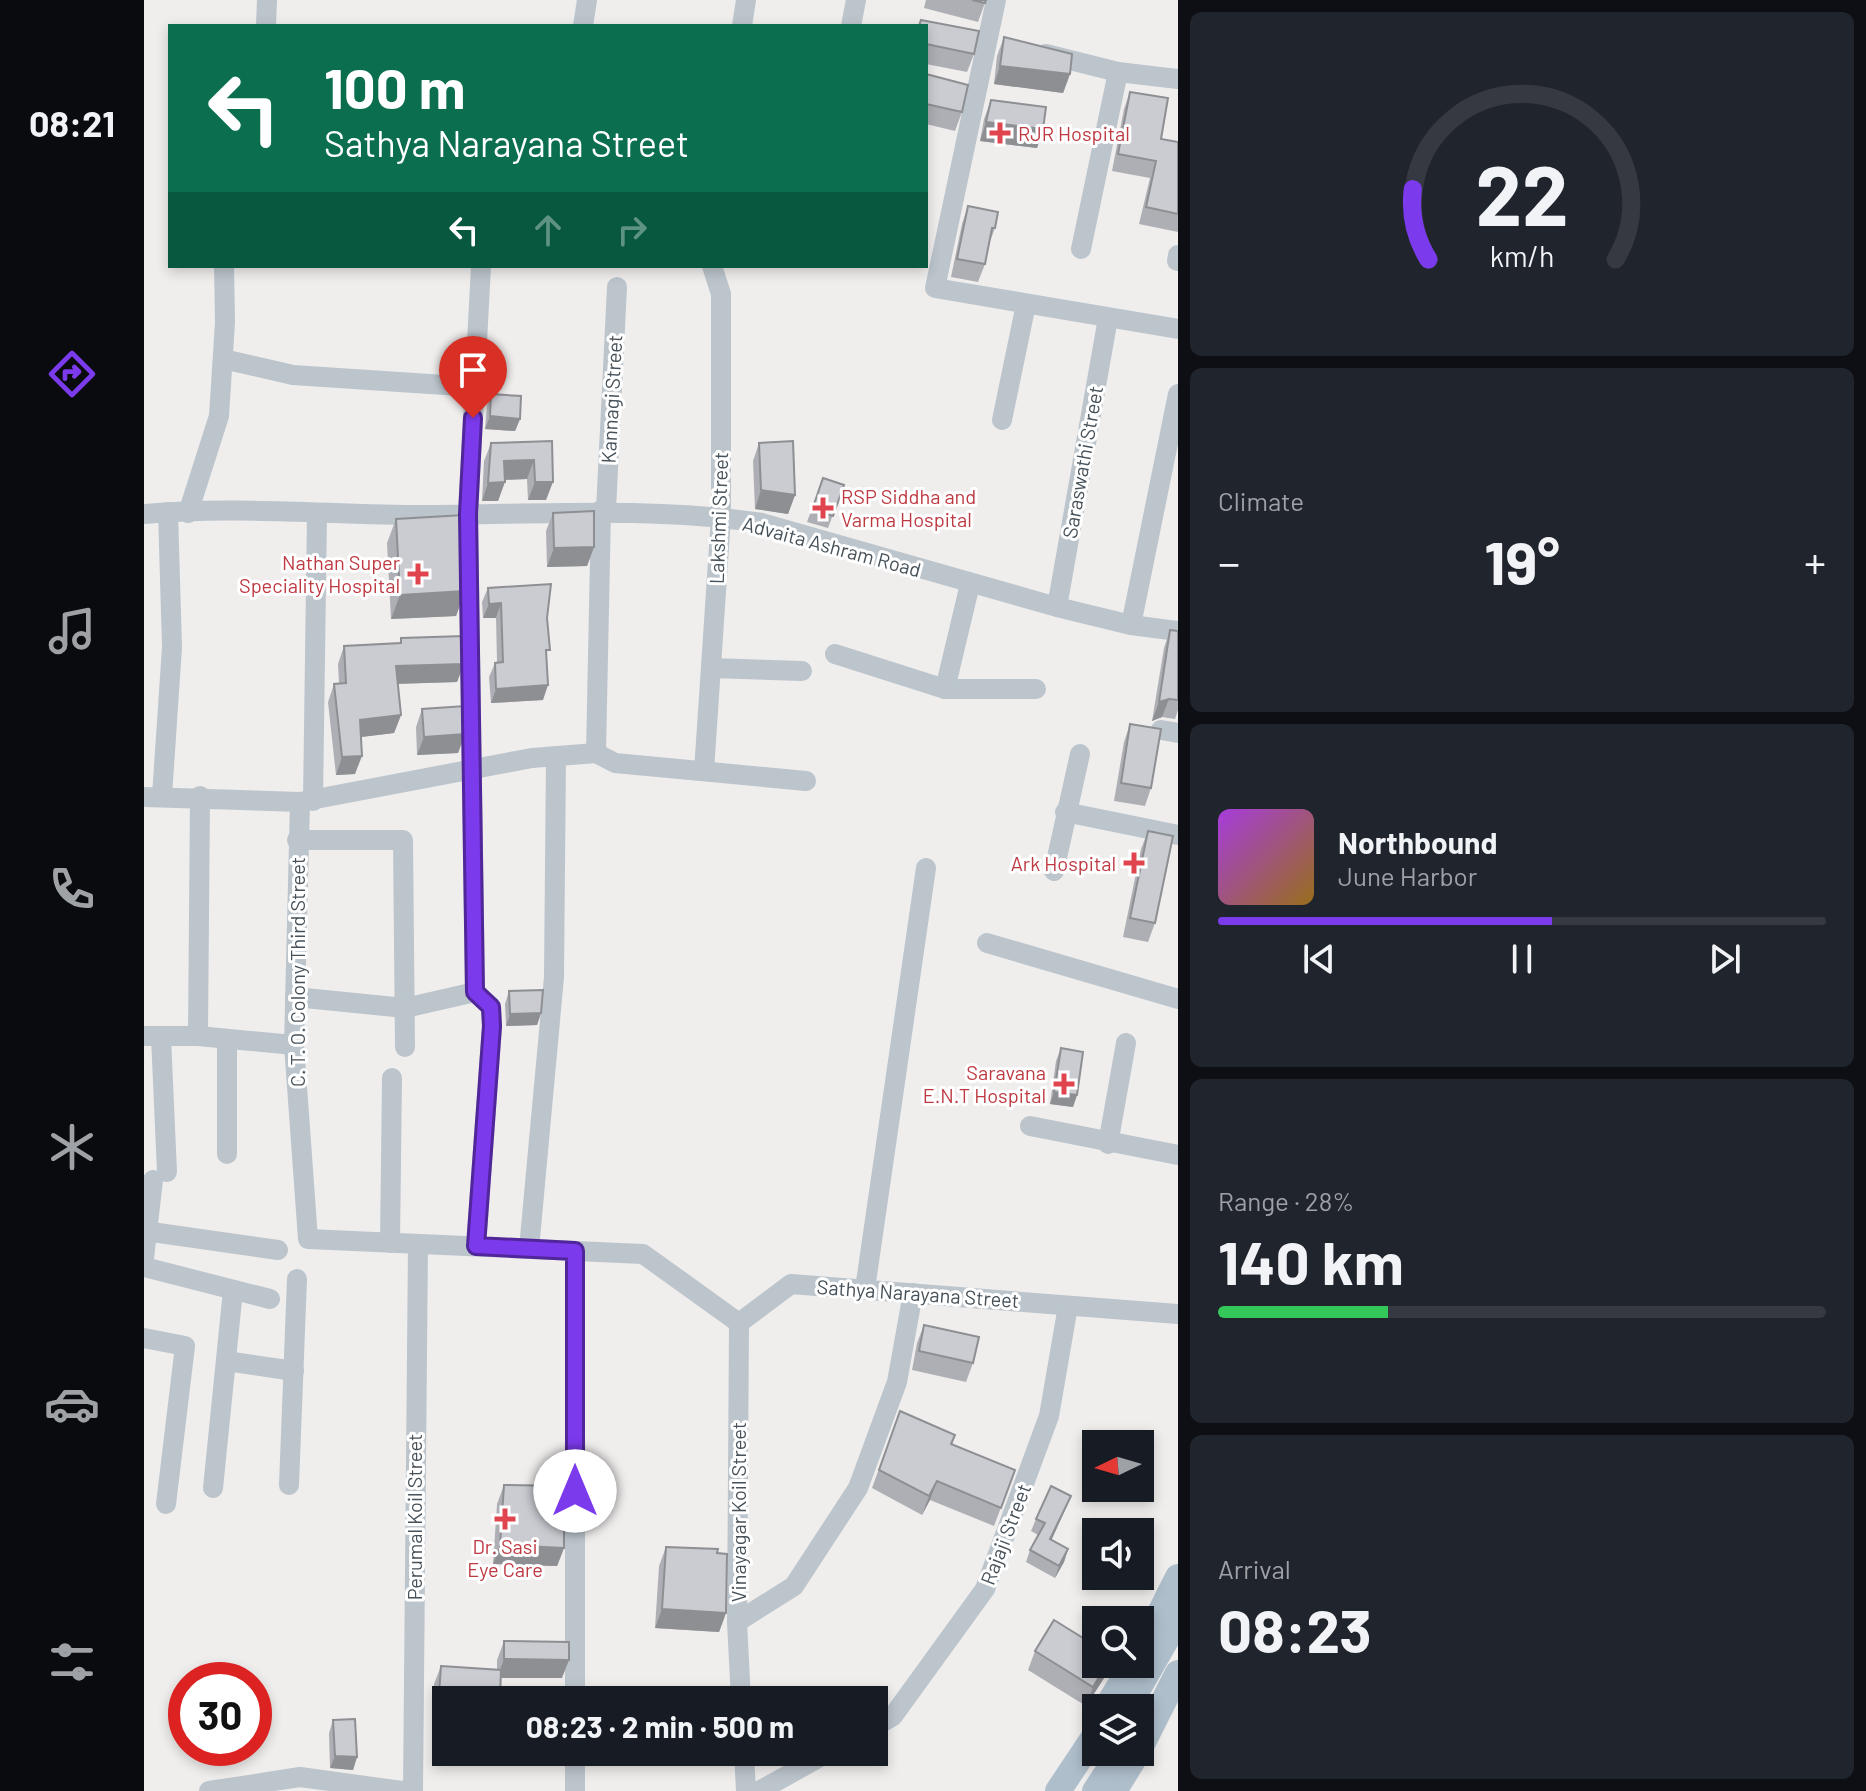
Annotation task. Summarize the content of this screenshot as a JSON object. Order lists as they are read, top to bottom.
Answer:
{
  "streets": {
    "street": [
      "Kannagi Street",
      "Saraswathi Street",
      "Lakshmi Street",
      "Advaita Ashram Road",
      "C. T. O. Colony Third Street",
      "Sathya Narayana Street",
      "Vinayagar Koil Street",
      "Perumal Koil Street",
      "Rajaji Street"
    ]
  },
  "crossings": [
    ["Kannagi Street", "Advaita Ashram Road"],
    ["Saraswathi Street", "Advaita Ashram Road"],
    ["Lakshmi Street", "Advaita Ashram Road"],
    ["Advaita Ashram Road", "C. T. O. Colony Third Street"],
    ["Sathya Narayana Street", "Vinayagar Koil Street"],
    ["Sathya Narayana Street", "Rajaji Street"]
  ],
  "places": {
    "health": [
      "RJR Hospital",
      "RSP Siddha and Varma Hospital",
      "Nathan Super Speciality Hospital",
      "Ark Hospital",
      "Saravana E.N.T Hospital",
      "Dr. Sasi Eye Care"
    ]
  },
  "north": "left",
  "page": {
    "tabs": "08:21",
    "turn": ["100 m", "Sathya Narayana Street"],
    "tile": [
      "Climate",
      ["Range · 28%", "140 km"],
      ["Arrival", "08:23"]
    ],
    "heat": ["−", "19°", "+"],
    "song": ["Northbound", "June Harbor"],
    "limit": "30",
    "trip": "08:23 · 2 min · 500 m",
    "gauge": ["22", "km/h"]
  }
}
